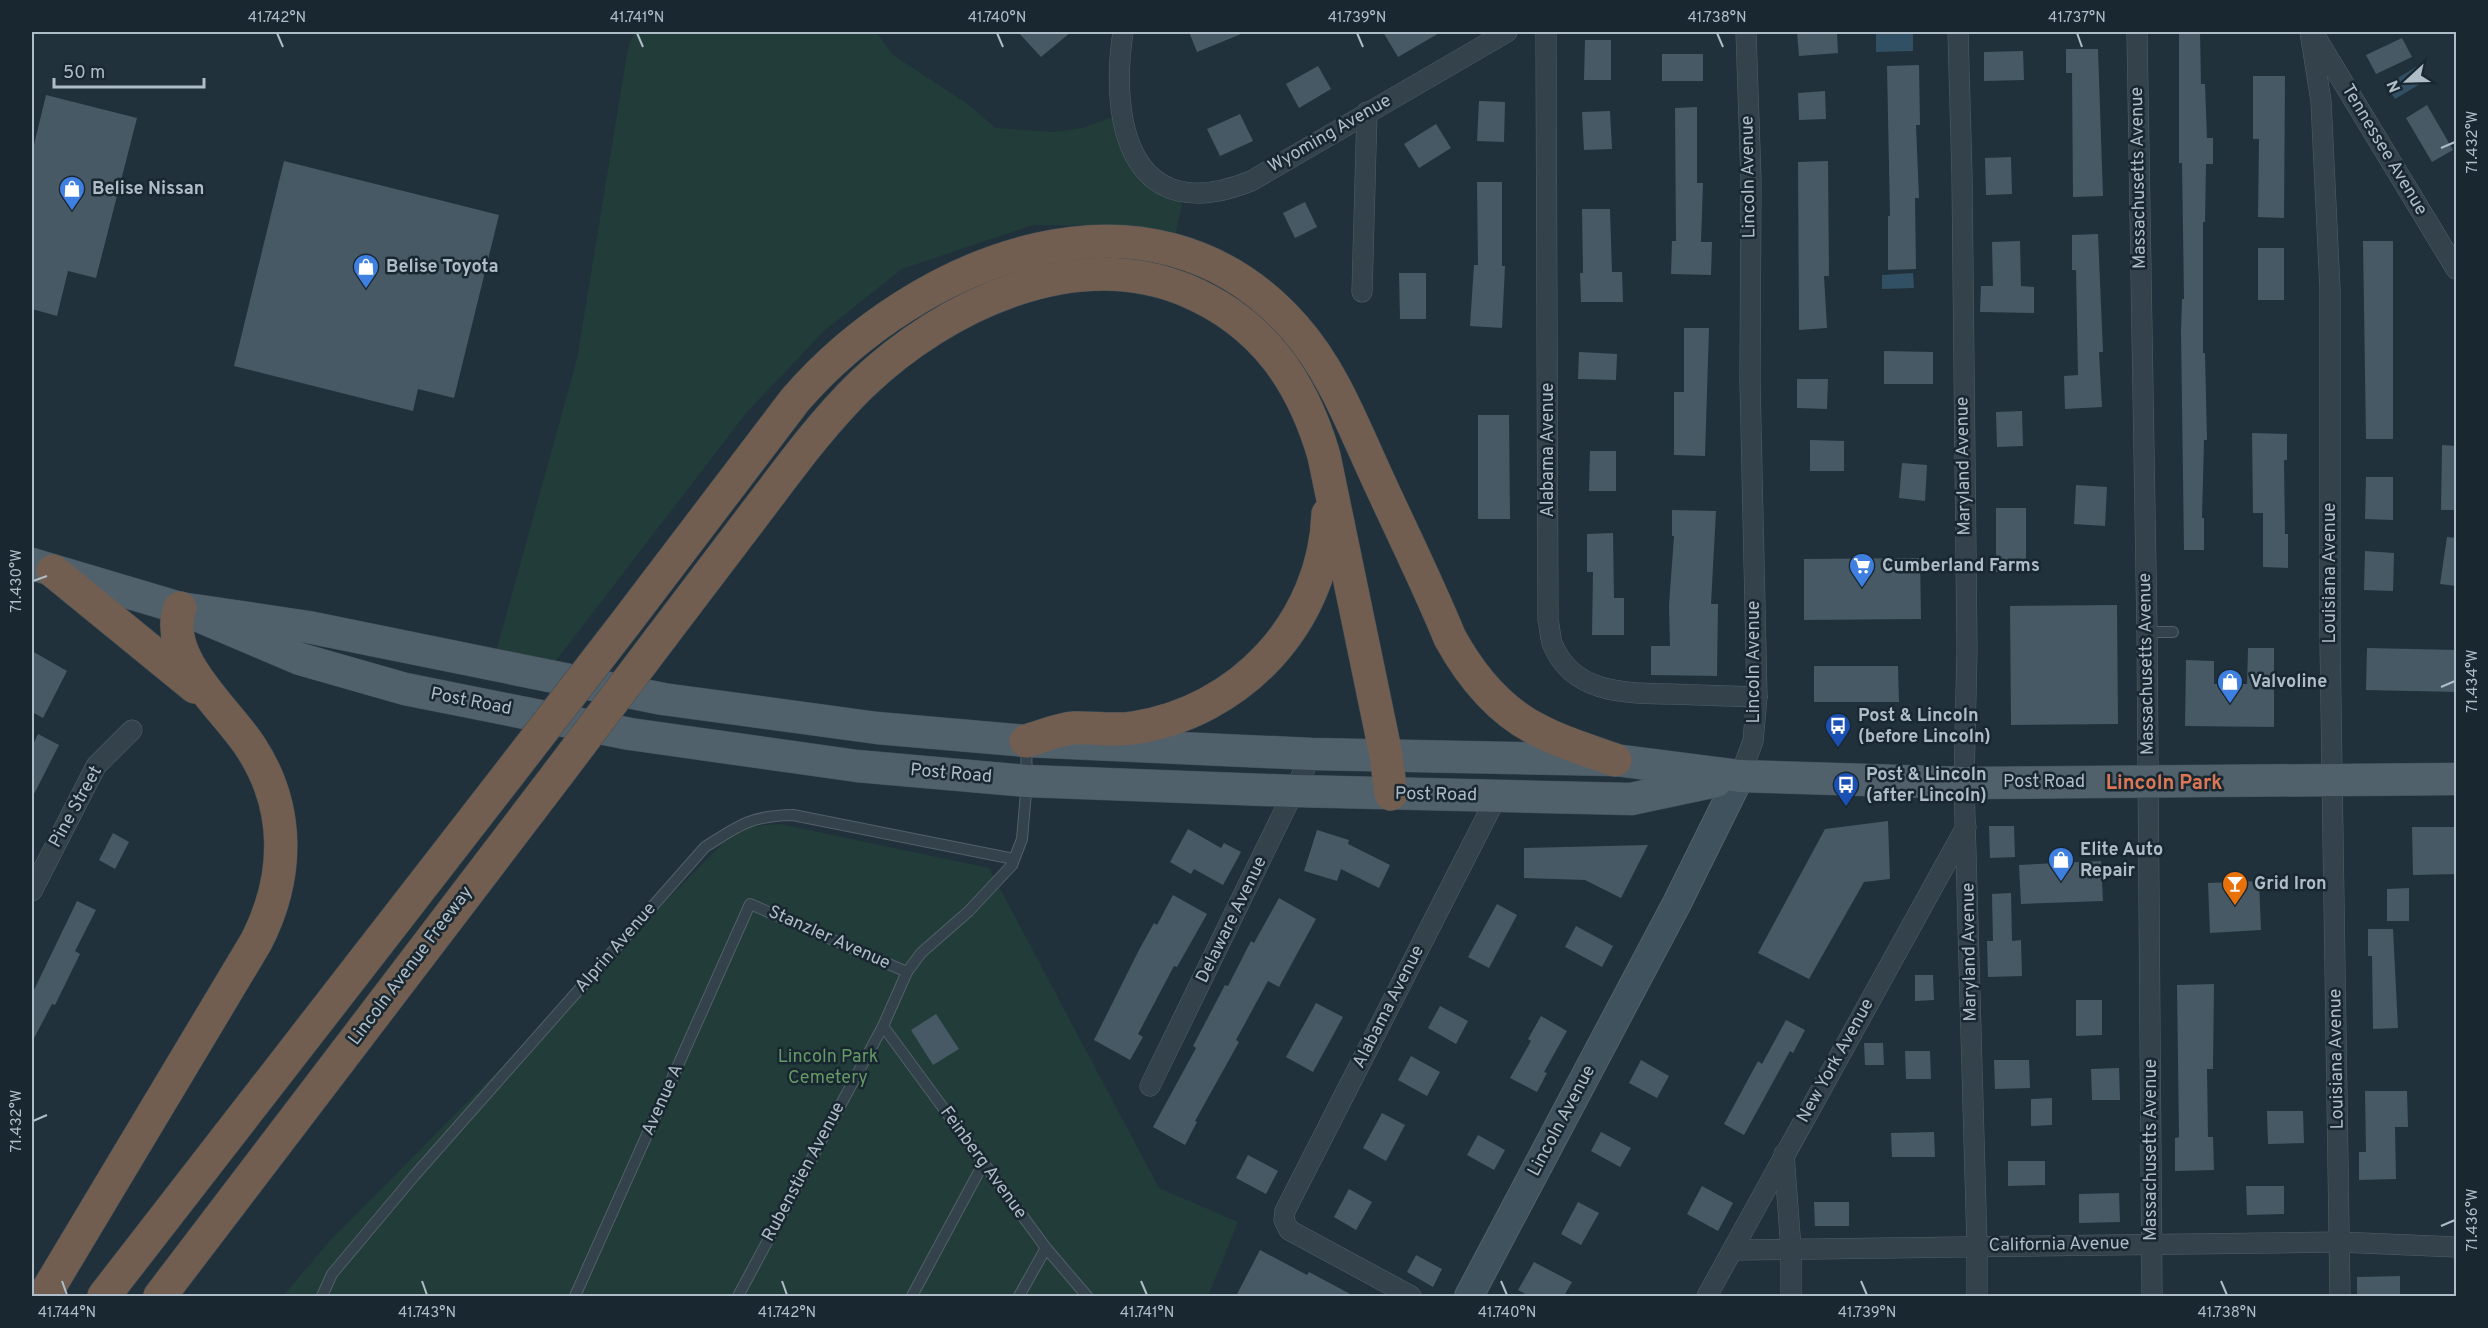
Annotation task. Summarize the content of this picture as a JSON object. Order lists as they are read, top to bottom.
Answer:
{
  "streets": {
    "highway": ["Lincoln Avenue Freeway"],
    "main road": ["Post Road"],
    "street": [
      "Wyoming Avenue",
      "Tennessee Avenue",
      "Lincoln Avenue",
      "Massachusetts Avenue",
      "Alabama Avenue",
      "Maryland Avenue",
      "Louisiana Avenue",
      "Pine Street",
      "Delaware Avenue",
      "New York Avenue",
      "California Avenue"
    ],
    "lane": [
      "Stanzler Avenue",
      "Alprin Avenue",
      "Avenue A",
      "Feinberg Avenue",
      "Rubenstien Avenue"
    ]
  },
  "crossings": [
    ["Tennessee Avenue", "Louisiana Avenue"],
    ["Lincoln Avenue", "Alabama Avenue"],
    ["Lincoln Avenue", "Post Road"],
    ["Massachusetts Avenue", "Post Road"],
    ["Massachusetts Avenue", "California Avenue"],
    ["Alabama Avenue", "Post Road"],
    ["Maryland Avenue", "Post Road"],
    ["Maryland Avenue", "New York Avenue"],
    ["Maryland Avenue", "California Avenue"],
    ["Louisiana Avenue", "Post Road"],
    ["Louisiana Avenue", "California Avenue"],
    ["Post Road", "Delaware Avenue"],
    ["Post Road", "Rubenstien Avenue"],
    ["Stanzler Avenue", "Avenue A"],
    ["Stanzler Avenue", "Rubenstien Avenue"],
    ["Alprin Avenue", "Rubenstien Avenue"],
    ["New York Avenue", "California Avenue"],
    ["Feinberg Avenue", "Rubenstien Avenue"]
  ],
  "districts": ["Lincoln Park"],
  "parks": ["Lincoln Park Cemetery"],
  "places": {
    "shop": [
      "Belise Nissan",
      "Belise Toyota",
      "Valvoline",
      "Elite Auto Repair"
    ],
    "supermarket": ["Cumberland Farms"],
    "bus stop": ["Post & Lincoln (before Lincoln)", "Post & Lincoln (after Lincoln)"],
    "bar": ["Grid Iron"]
  },
  "scale_bar": "50 m",
  "north": "left",
  "coordinates": [
    "41.742°N",
    "41.741°N",
    "41.740°N",
    "41.739°N",
    "41.738°N",
    "41.737°N",
    "71.432°W",
    "71.430°W",
    "71.434°W",
    "71.436°W",
    "41.744°N",
    "41.743°N"
  ]
}
